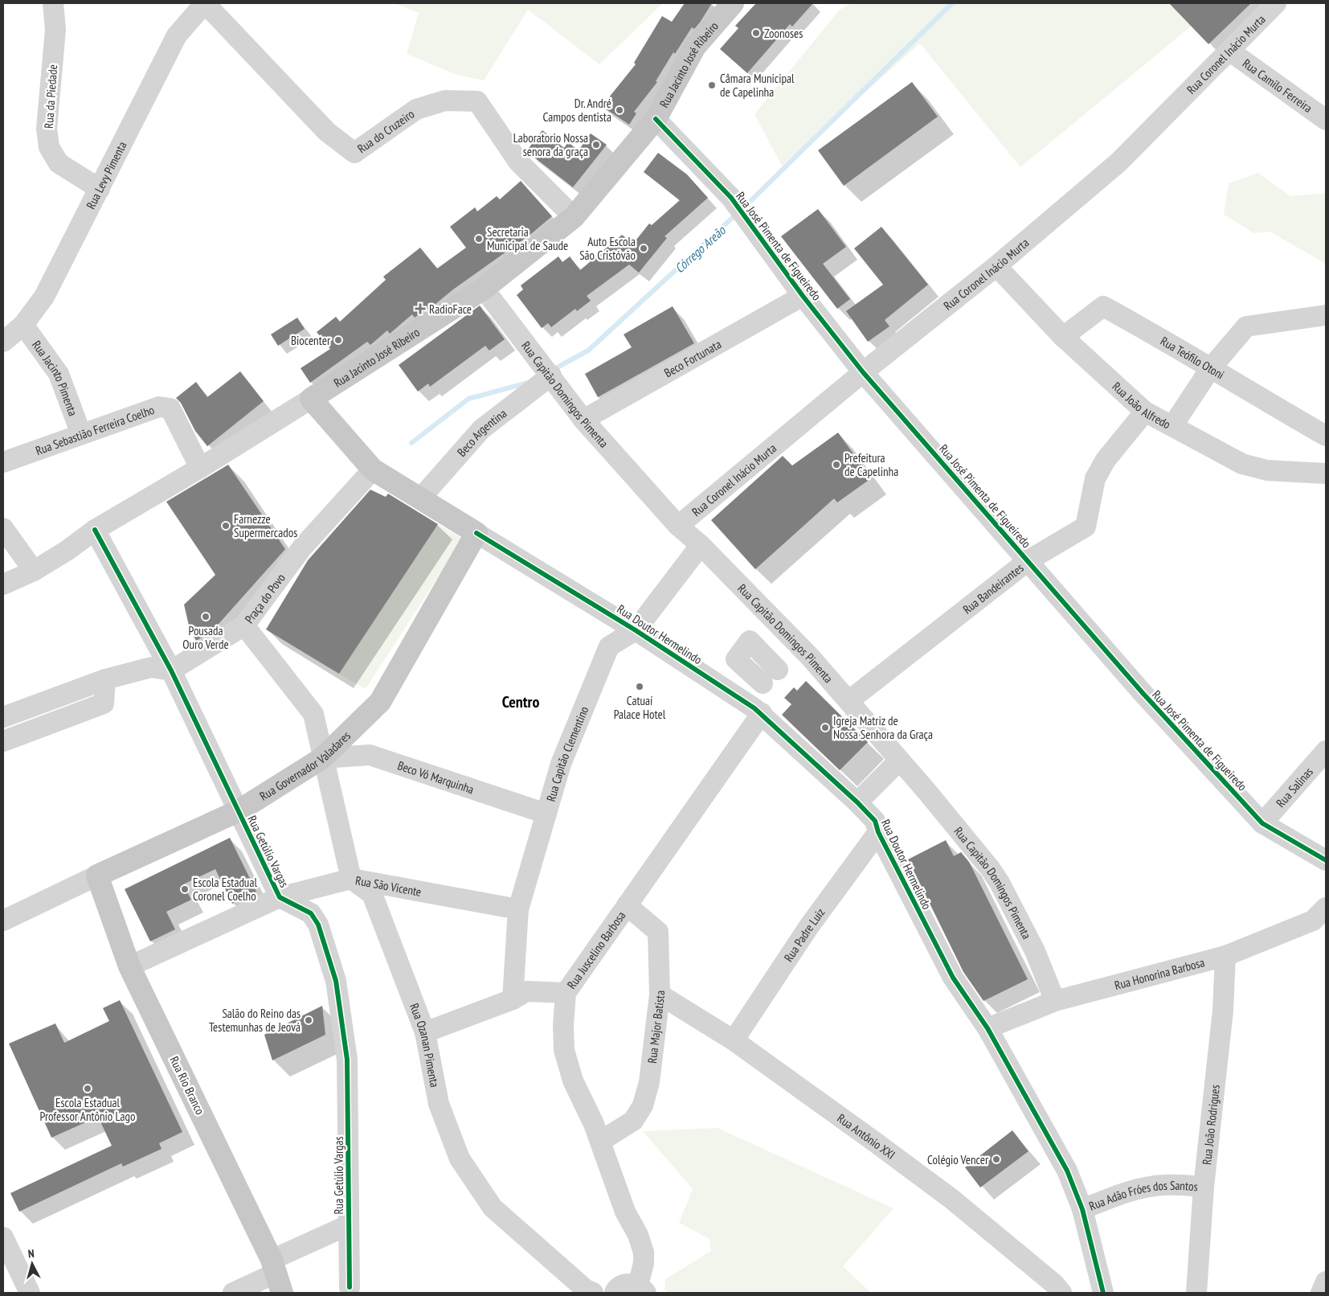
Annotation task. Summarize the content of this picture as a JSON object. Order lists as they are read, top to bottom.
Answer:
{
  "streets": {
    "main road": [
      "Rua Jacinto José Ribeiro",
      "Rua Doutor Hermelindo",
      "Rua Governador Valadares",
      "Rua Rio Branco"
    ],
    "street": [
      "Rua Coronel Inácio Murta",
      "Rua Camilo Ferreira",
      "Rua da Piedade",
      "Rua do Cruzeiro",
      "Rua Levy Pimenta",
      "Rua José Pimenta de Figueiredo",
      "Beco Fortunata",
      "Rua Teófilo Otoni",
      "Rua Jacinto Pimenta",
      "Rua Capitão Domingos Pimenta",
      "Rua João Alfredo",
      "Rua Sebastião Ferreira Coelho",
      "Beco Argentina",
      "Rua Bandeirantes",
      "Praça do Povo",
      "Rua Capitão Clementino",
      "Beco Vó Marquinha",
      "Rua Salinas",
      "Rua Getúlio Vargas",
      "Rua São Vicente",
      "Rua Padre Luiz",
      "Rua Juscelino Barbosa",
      "Rua Honorina Barbosa",
      "Rua Major Batista",
      "Rua Ozanan Pimenta",
      "Rua João Rodrigues",
      "Rua Antônio XXI",
      "Rua Adão Fróes dos Santos"
    ]
  },
  "crossings": [
    ["Rua Coronel Inácio Murta", "Rua Camilo Ferreira"],
    ["Rua Coronel Inácio Murta", "Rua José Pimenta de Figueiredo"],
    ["Rua Coronel Inácio Murta", "Rua Capitão Domingos Pimenta"],
    ["Rua Coronel Inácio Murta", "Rua João Alfredo"],
    ["Rua Jacinto José Ribeiro", "Rua do Cruzeiro"],
    ["Rua Jacinto José Ribeiro", "Rua José Pimenta de Figueiredo"],
    ["Rua Jacinto José Ribeiro", "Rua Capitão Domingos Pimenta"],
    ["Rua Jacinto José Ribeiro", "Rua Sebastião Ferreira Coelho"],
    ["Rua Jacinto José Ribeiro", "Rua Doutor Hermelindo"],
    ["Rua Jacinto José Ribeiro", "Rua Getúlio Vargas"],
    ["Rua da Piedade", "Rua Levy Pimenta"],
    ["Rua do Cruzeiro", "Rua Levy Pimenta"],
    ["Rua Levy Pimenta", "Rua Jacinto Pimenta"],
    ["Rua José Pimenta de Figueiredo", "Beco Fortunata"],
    ["Rua José Pimenta de Figueiredo", "Rua Bandeirantes"],
    ["Rua José Pimenta de Figueiredo", "Rua Salinas"],
    ["Beco Fortunata", "Rua Capitão Domingos Pimenta"],
    ["Rua Teófilo Otoni", "Rua João Alfredo"],
    ["Rua Jacinto Pimenta", "Rua Sebastião Ferreira Coelho"],
    ["Rua Capitão Domingos Pimenta", "Beco Argentina"],
    ["Rua Capitão Domingos Pimenta", "Rua Bandeirantes"],
    ["Rua Capitão Domingos Pimenta", "Rua Capitão Clementino"],
    ["Rua Capitão Domingos Pimenta", "Rua Honorina Barbosa"],
    ["Rua João Alfredo", "Rua Bandeirantes"],
    ["Beco Argentina", "Rua Doutor Hermelindo"],
    ["Praça do Povo", "Rua Doutor Hermelindo"],
    ["Praça do Povo", "Rua Governador Valadares"],
    ["Praça do Povo", "Beco Vó Marquinha"],
    ["Rua Doutor Hermelindo", "Rua Capitão Clementino"],
    ["Rua Doutor Hermelindo", "Rua Governador Valadares"],
    ["Rua Doutor Hermelindo", "Rua Padre Luiz"],
    ["Rua Doutor Hermelindo", "Rua Juscelino Barbosa"],
    ["Rua Doutor Hermelindo", "Rua Honorina Barbosa"],
    ["Rua Doutor Hermelindo", "Rua Adão Fróes dos Santos"],
    ["Rua Capitão Clementino", "Beco Vó Marquinha"],
    ["Rua Capitão Clementino", "Rua São Vicente"],
    ["Rua Governador Valadares", "Beco Vó Marquinha"],
    ["Rua Governador Valadares", "Rua Getúlio Vargas"],
    ["Rua Governador Valadares", "Rua Rio Branco"],
    ["Rua Getúlio Vargas", "Rua São Vicente"],
    ["Rua São Vicente", "Rua Ozanan Pimenta"],
    ["Rua São Vicente", "Rua Rio Branco"],
    ["Rua Padre Luiz", "Rua Antônio XXI"],
    ["Rua Juscelino Barbosa", "Rua Major Batista"],
    ["Rua Honorina Barbosa", "Rua João Rodrigues"],
    ["Rua Major Batista", "Rua Antônio XXI"],
    ["Rua João Rodrigues", "Rua Adão Fróes dos Santos"]
  ],
  "districts": ["Centro"],
  "water": ["Córrego Areão"],
  "places": {
    "other": [
      "Zoonoses",
      "Câmara Municipal de Capelinha",
      "Dr. André Campos dentista",
      "Laboratorio Nossa senora da graça",
      "Secretaria Municipal de Saude",
      "Auto Escola São Cristóvão",
      "Biocenter",
      "Prefeitura de Capelinha",
      "Farnezze Supermercados",
      "Pousada Ouro Verde",
      "Catuaí Palace Hotel",
      "Igreja Matriz de Nossa Senhora da Graça",
      "Escola Estadual Coronel Coelho",
      "Salão do Reino das Testemunhas de Jeová",
      "Escola Estadual Professor Antônio Lago",
      "Colégio Vencer"
    ],
    "health": ["RadioFace"]
  },
  "north": "top"
}
